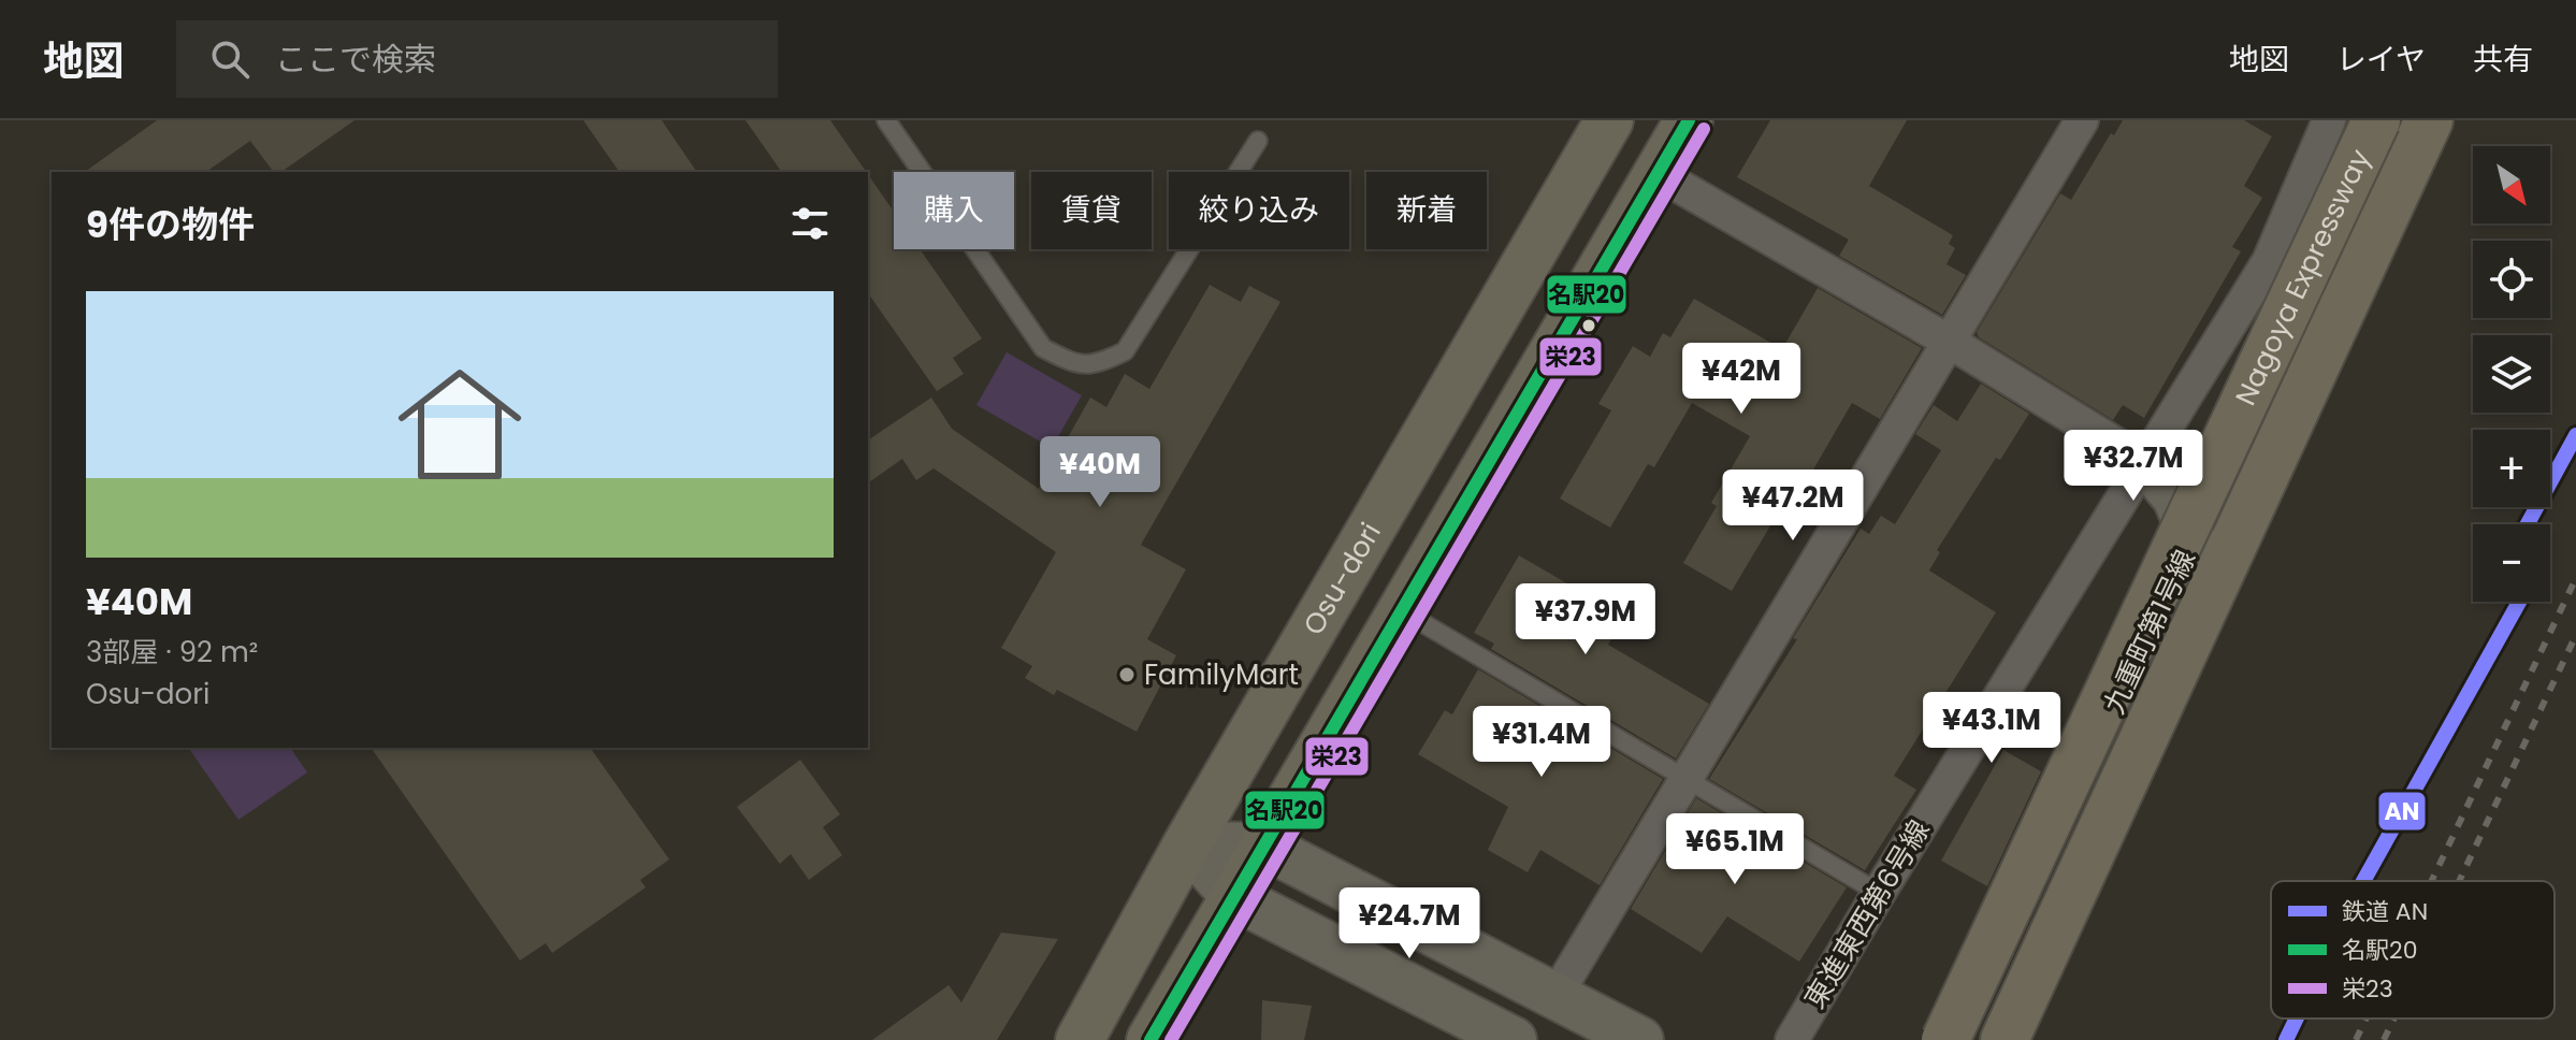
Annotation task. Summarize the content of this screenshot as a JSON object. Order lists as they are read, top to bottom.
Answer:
{
  "streets": {
    "highway": ["Nagoya Expressway"],
    "main road": ["Osu-dori"],
    "street": ["九重町第1号線", "東進東西第6号線"]
  },
  "crossings": [
    ["九重町第1号線", "東進東西第6号線"]
  ],
  "places": ["FamilyMart"],
  "lines": ["transit line 名駅20", "transit line 栄23", "rail line AN"],
  "legend": ["鉄道 AN", "名駅20", "栄23"],
  "north": "bottom right",
  "page": {
    "header": "地図",
    "search": "ここで検索",
    "nav": ["地図", "レイヤ", "共有"],
    "map_buttons": ["+", "−"],
    "chip": [
      "購入",
      "賃貸",
      "絞り込み",
      "新着"
    ],
    "heading": "9件の物件",
    "list": [
      {
        "name": "¥40M",
        "note": "3部屋 · 92 m² · Osu-dori"
      }
    ],
    "price": [
      "¥42M",
      "¥32.7M",
      "¥40M",
      "¥47.2M",
      "¥37.9M",
      "¥43.1M",
      "¥31.4M",
      "¥65.1M",
      "¥24.7M"
    ]
  }
}
